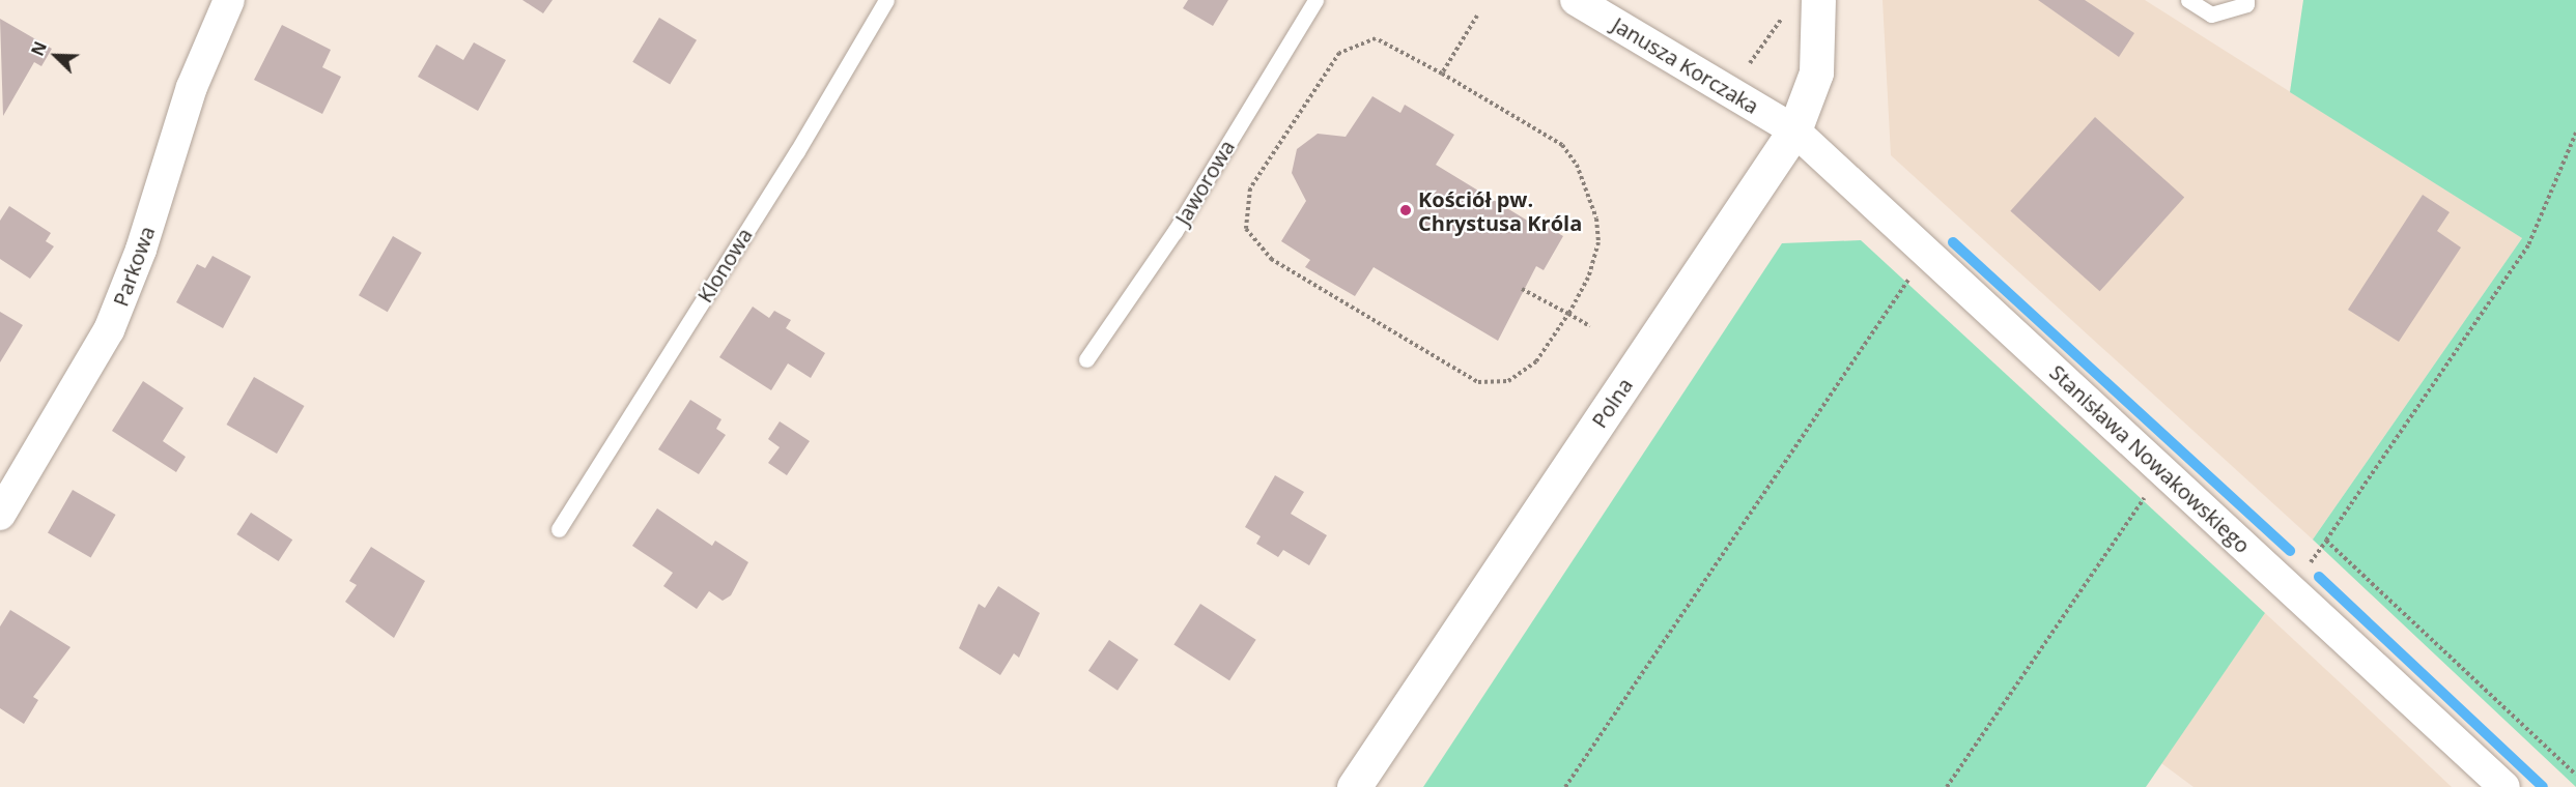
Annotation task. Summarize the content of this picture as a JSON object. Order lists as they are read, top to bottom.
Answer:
{
  "streets": {
    "street": [
      "Janusza Korczaka",
      "Parkowa",
      "Polna",
      "Stanisława Nowakowskiego"
    ],
    "lane": ["Jaworowa", "Klonowa"]
  },
  "crossings": [
    ["Janusza Korczaka", "Polna"],
    ["Janusza Korczaka", "Stanisława Nowakowskiego"],
    ["Polna", "Stanisława Nowakowskiego"]
  ],
  "places": ["Kościół pw. Chrystusa Króla"],
  "north": "top left"
}
